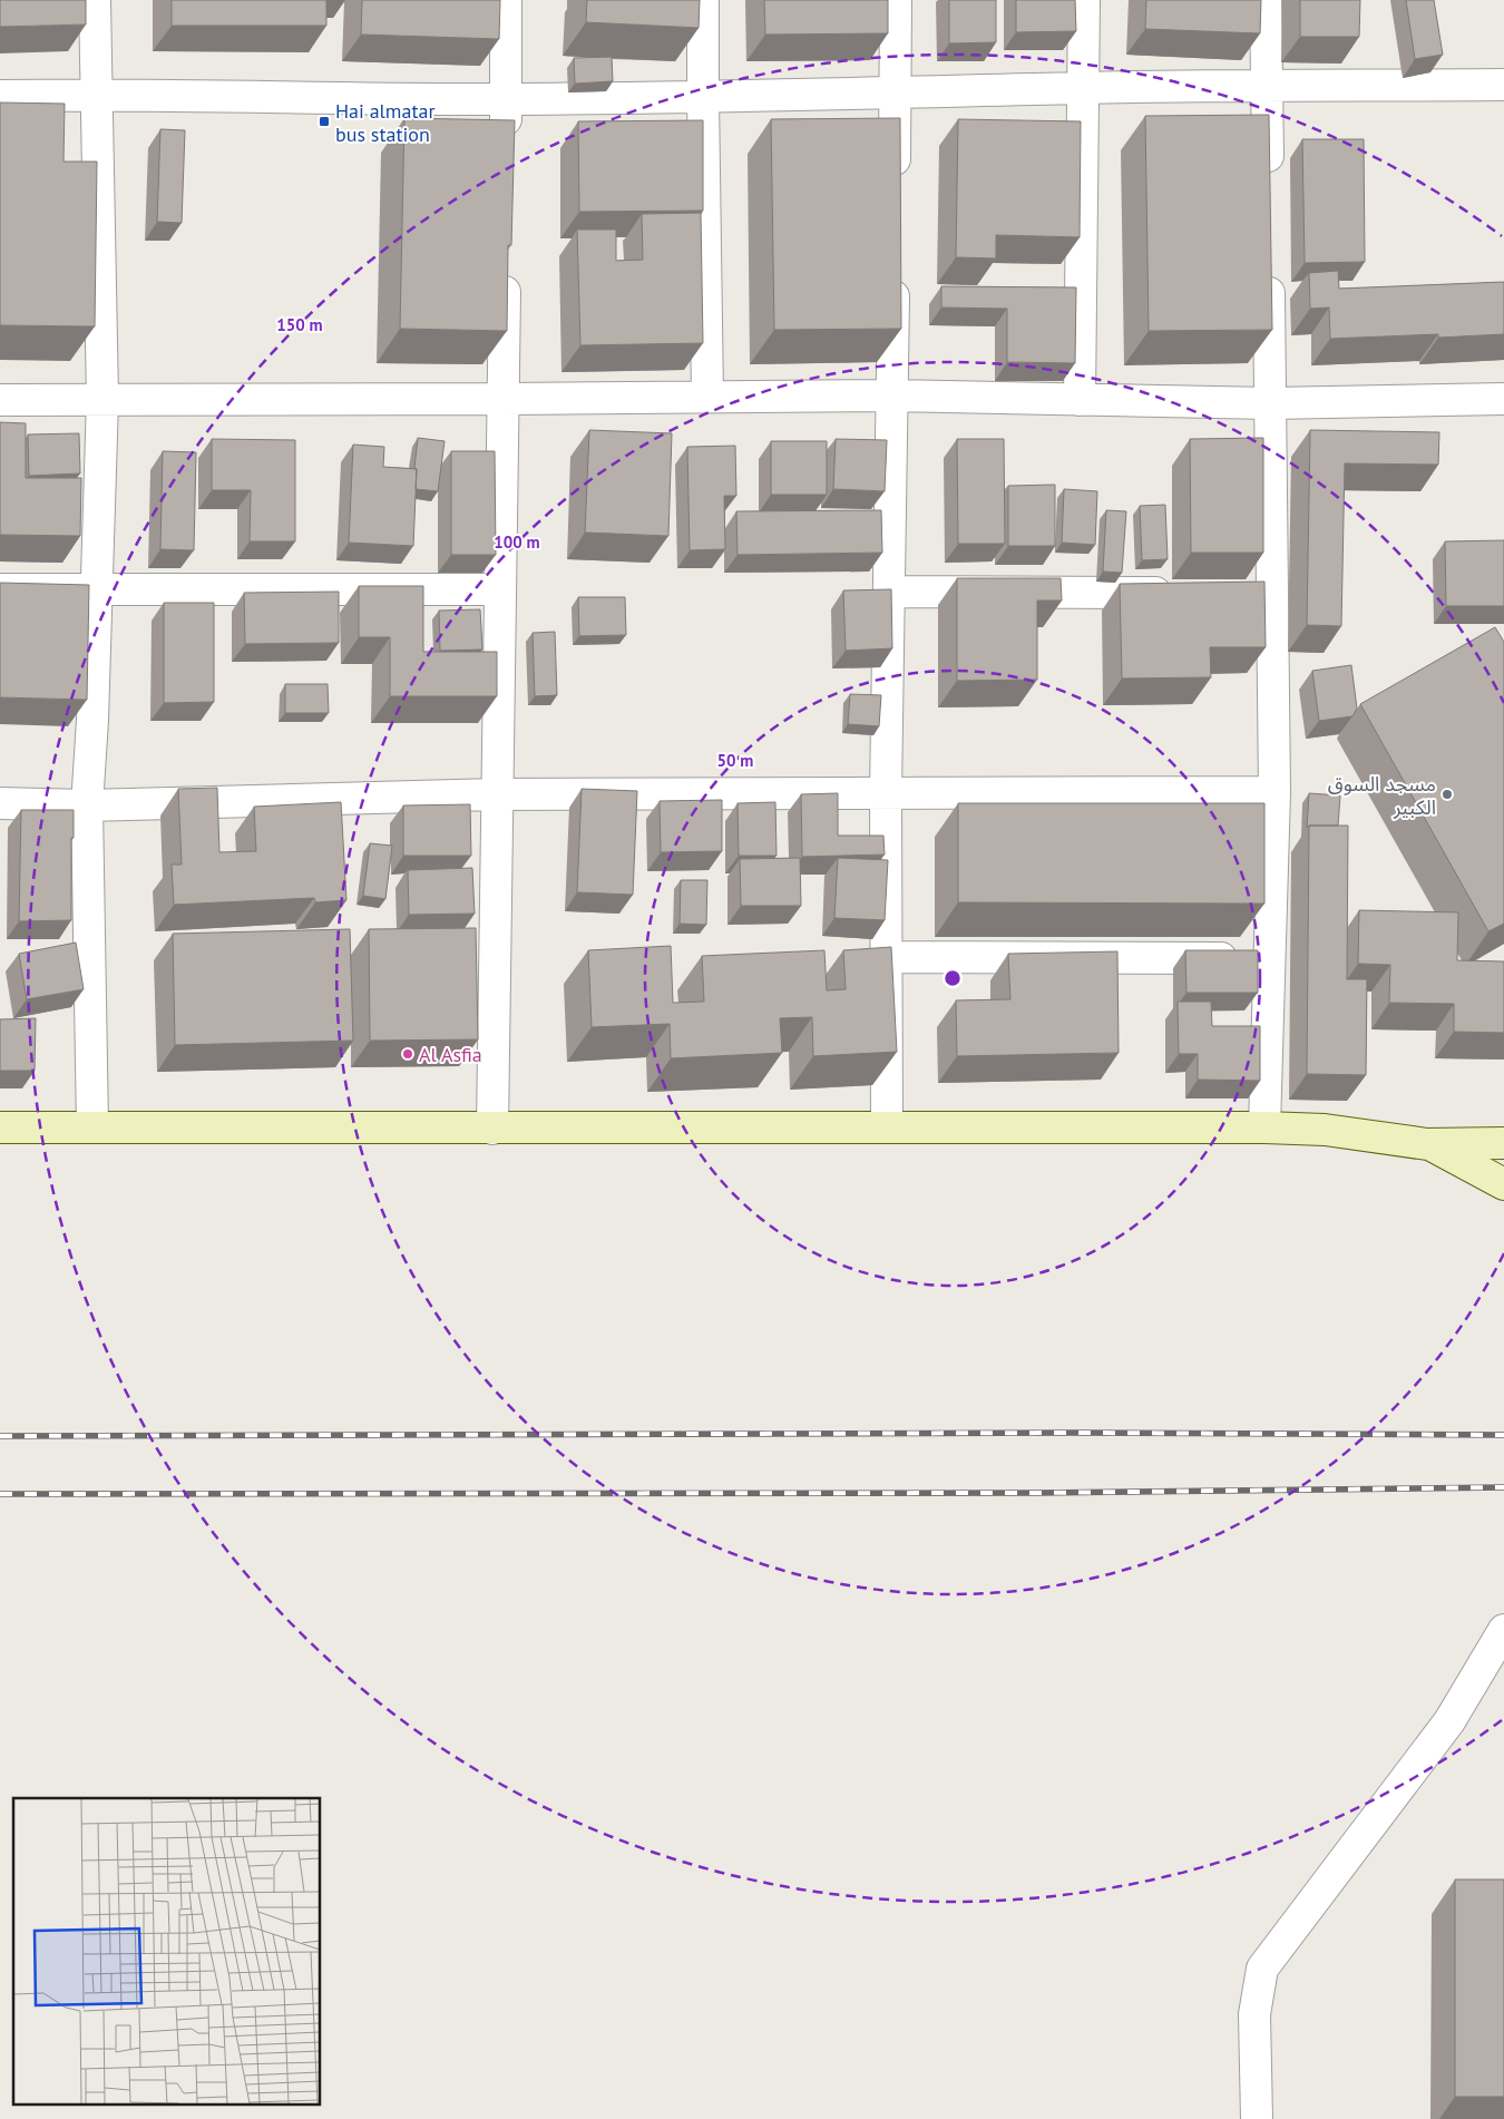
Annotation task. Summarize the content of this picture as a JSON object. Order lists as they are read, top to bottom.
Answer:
{
  "places": {
    "transit": ["Hai almatar bus station"],
    "other": ["مسجد السوق الكبير", "Al Asfia"]
  },
  "rings": ["150 m", "100 m", "50 m"]
}
